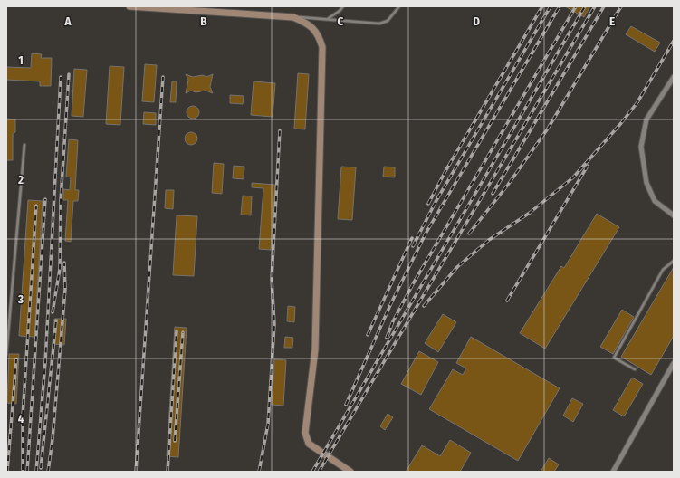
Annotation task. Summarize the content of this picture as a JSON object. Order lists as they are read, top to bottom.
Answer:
{
  "grid": {
    "columns": [
      "A",
      "B",
      "C",
      "D",
      "E"
    ],
    "rows": [
      "1",
      "2",
      "3",
      "4"
    ]
  }
}
